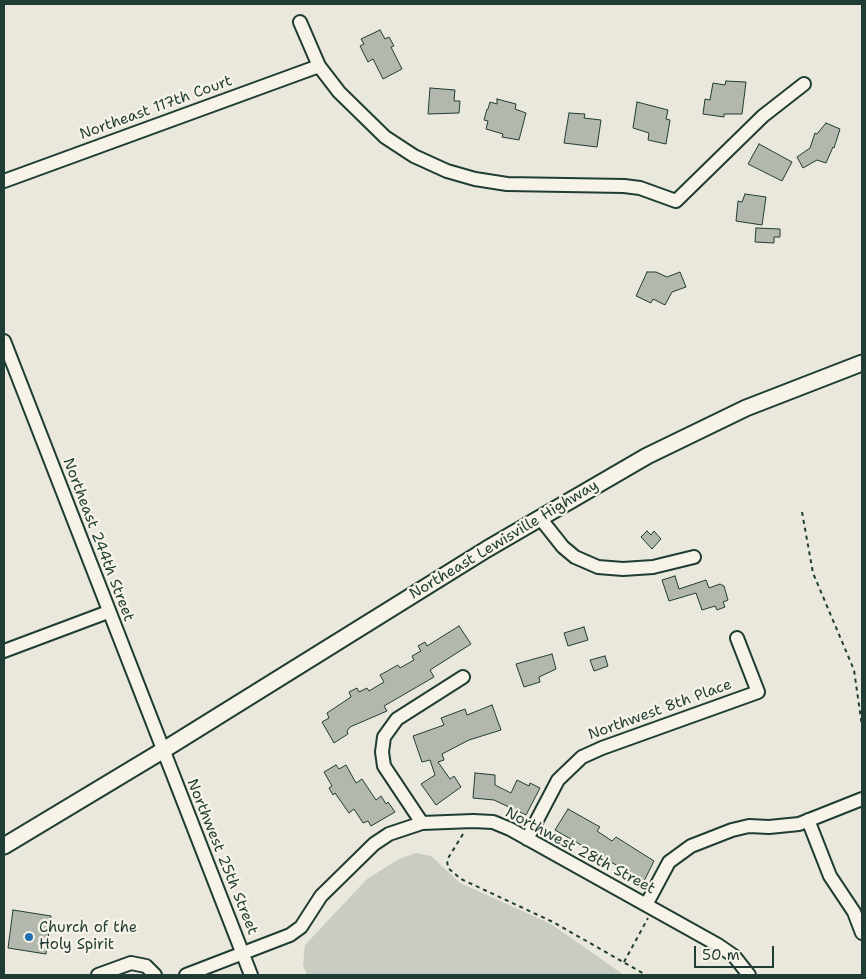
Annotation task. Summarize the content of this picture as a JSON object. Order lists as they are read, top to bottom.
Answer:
{
  "streets": {
    "main road": ["Northeast Lewisville Highway"],
    "street": [
      "Northeast 117th Court",
      "Northeast 244th Street",
      "Northwest 8th Place",
      "Northwest 28th Street",
      "Northwest 25th Street"
    ]
  },
  "crossings": [
    ["Northeast 244th Street", "Northeast Lewisville Highway"],
    ["Northeast 244th Street", "Northwest 25th Street"],
    ["Northeast Lewisville Highway", "Northwest 25th Street"],
    ["Northwest 8th Place", "Northwest 28th Street"],
    ["Northwest 28th Street", "Northwest 25th Street"]
  ],
  "places": ["Church of the Holy Spirit"],
  "scale_bar": "50 m"
}
